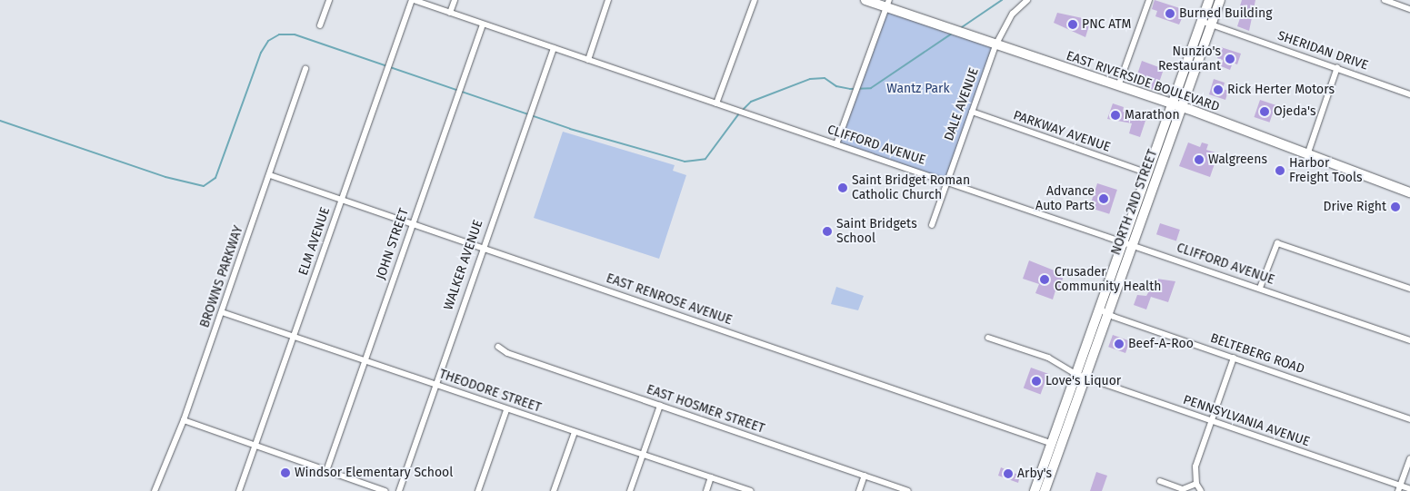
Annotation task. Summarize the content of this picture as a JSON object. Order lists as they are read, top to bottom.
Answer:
{
  "streets": {
    "main road": ["EAST RIVERSIDE BOULEVARD", "NORTH 2ND STREET"],
    "street": [
      "SHERIDAN DRIVE",
      "DALE AVENUE",
      "PARKWAY AVENUE",
      "CLIFFORD AVENUE",
      "ELM AVENUE",
      "JOHN STREET",
      "WALKER AVENUE",
      "BROWNS PARKWAY",
      "EAST RENROSE AVENUE",
      "BELTEBERG ROAD",
      "THEODORE STREET",
      "EAST HOSMER STREET",
      "PENNSYLVANIA AVENUE"
    ]
  },
  "crossings": [
    ["SHERIDAN DRIVE", "NORTH 2ND STREET"],
    ["EAST RIVERSIDE BOULEVARD", "DALE AVENUE"],
    ["EAST RIVERSIDE BOULEVARD", "NORTH 2ND STREET"],
    ["DALE AVENUE", "PARKWAY AVENUE"],
    ["DALE AVENUE", "CLIFFORD AVENUE"],
    ["PARKWAY AVENUE", "NORTH 2ND STREET"],
    ["CLIFFORD AVENUE", "NORTH 2ND STREET"],
    ["CLIFFORD AVENUE", "ELM AVENUE"],
    ["CLIFFORD AVENUE", "JOHN STREET"],
    ["CLIFFORD AVENUE", "WALKER AVENUE"],
    ["NORTH 2ND STREET", "EAST RENROSE AVENUE"],
    ["NORTH 2ND STREET", "BELTEBERG ROAD"],
    ["NORTH 2ND STREET", "PENNSYLVANIA AVENUE"],
    ["ELM AVENUE", "EAST RENROSE AVENUE"],
    ["ELM AVENUE", "THEODORE STREET"],
    ["JOHN STREET", "EAST RENROSE AVENUE"],
    ["JOHN STREET", "THEODORE STREET"],
    ["WALKER AVENUE", "EAST RENROSE AVENUE"],
    ["WALKER AVENUE", "THEODORE STREET"],
    ["BROWNS PARKWAY", "EAST RENROSE AVENUE"],
    ["BROWNS PARKWAY", "THEODORE STREET"]
  ],
  "parks": ["Wantz Park"],
  "places": [
    "Burned Building",
    "PNC ATM",
    "Nunzio's Restaurant",
    "Rick Herter Motors",
    "Ojeda's",
    "Marathon",
    "Walgreens",
    "Harbor Freight Tools",
    "Saint Bridget Roman Catholic Church",
    "Advance Auto Parts",
    "Drive Right",
    "Saint Bridgets School",
    "Crusader Community Health",
    "Beef-A-Roo",
    "Love's Liquor",
    "Windsor Elementary School",
    "Arby's"
  ]
}
